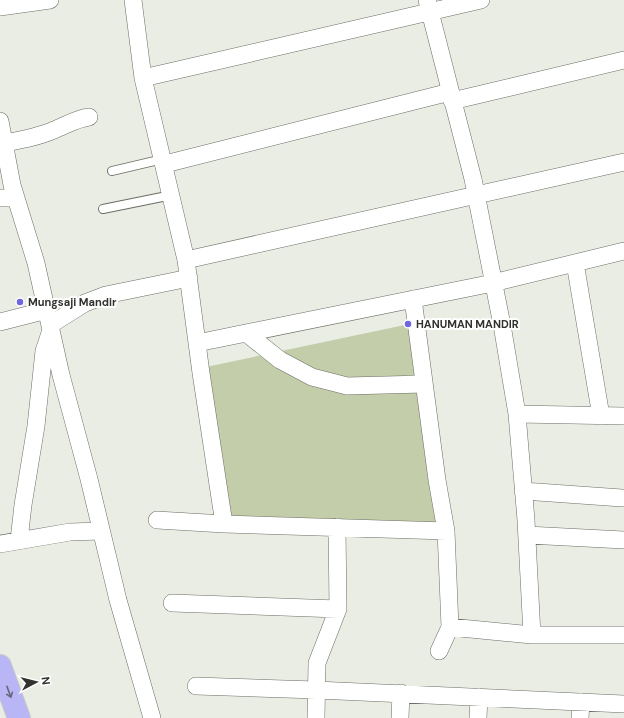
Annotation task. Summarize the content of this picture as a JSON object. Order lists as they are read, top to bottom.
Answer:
{
  "places": ["Mungsaji Mandir", "HANUMAN MANDIR"],
  "north": "right"
}
